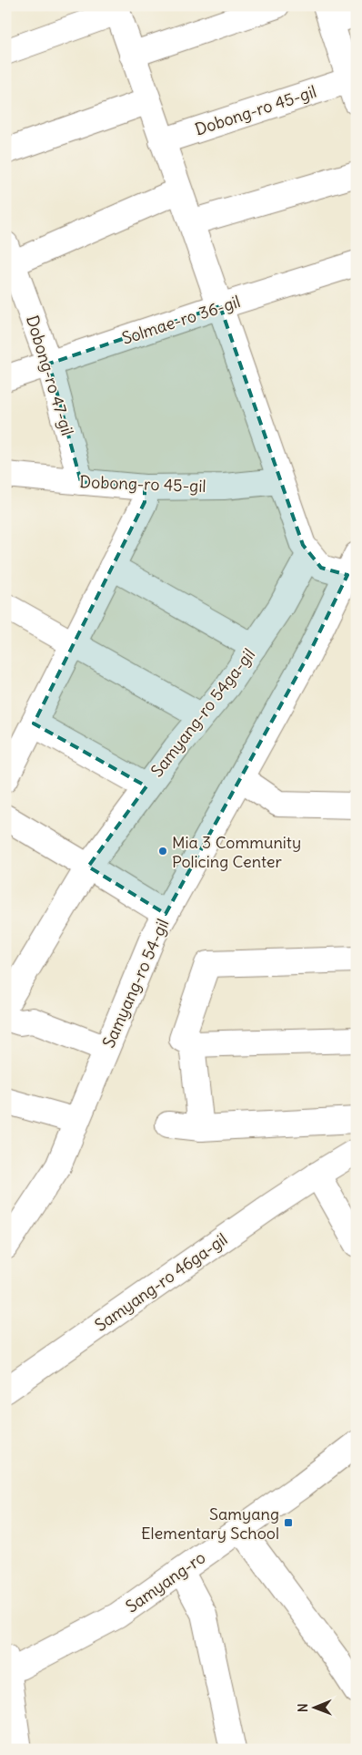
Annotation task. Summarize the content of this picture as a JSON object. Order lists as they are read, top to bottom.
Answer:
{
  "streets": {
    "street": [
      "Dobong-ro 45-gil",
      "Solmae-ro 36-gil",
      "Dobong-ro 47-gil",
      "Samyang-ro 54ga-gil",
      "Samyang-ro 54-gil",
      "Samyang-ro 46ga-gil",
      "Samyang-ro"
    ]
  },
  "crossings": [
    ["Dobong-ro 45-gil", "Dobong-ro 47-gil"],
    ["Solmae-ro 36-gil", "Dobong-ro 47-gil"]
  ],
  "places": {
    "other": ["Mia 3 Community Policing Center"],
    "transit": ["Samyang Elementary School"]
  },
  "north": "left"
}
